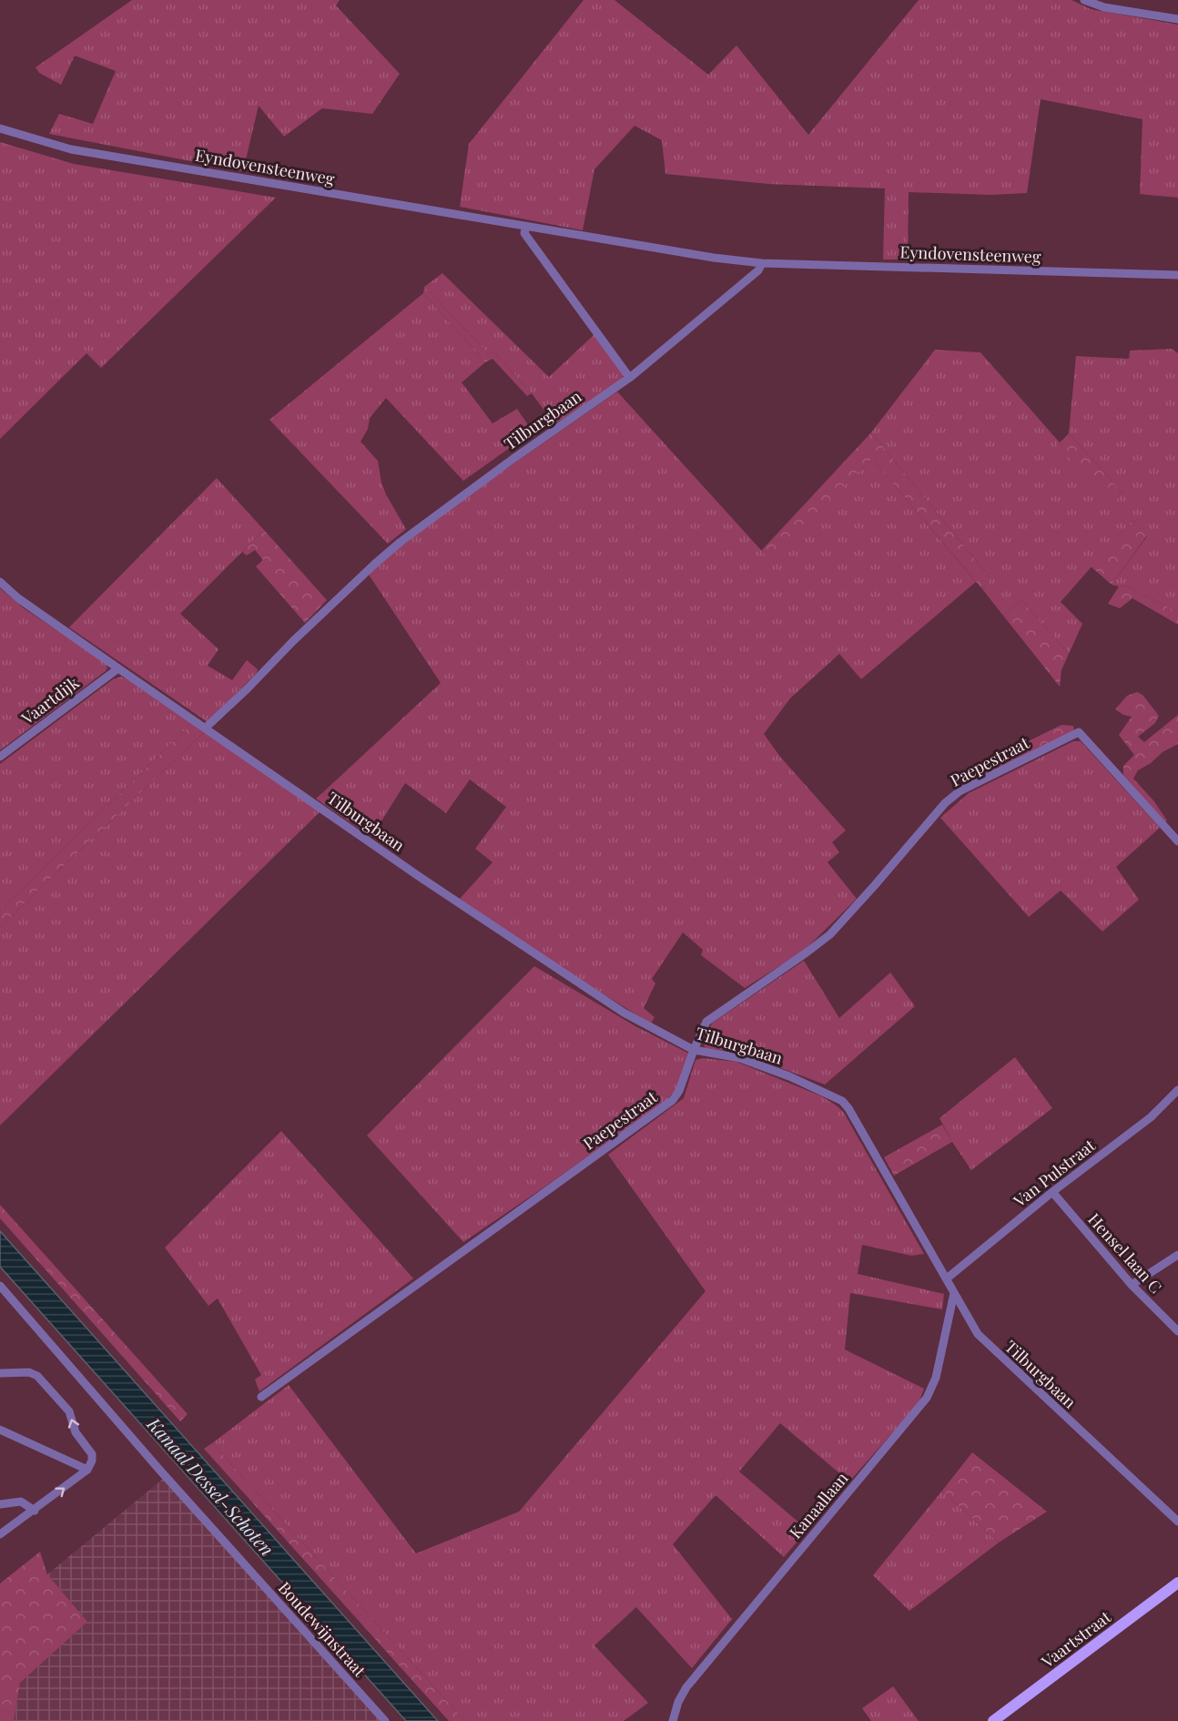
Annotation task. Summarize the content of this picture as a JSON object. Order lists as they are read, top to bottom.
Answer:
{
  "streets": {
    "main road": ["Vaartstraat"],
    "street": [
      "Eyndovensteenweg",
      "Tilburgbaan",
      "Vaartdijk",
      "Paepestraat",
      "Van Pulstraat",
      "Hensel laan C",
      "Kanaallaan",
      "Boudewijnstraat"
    ]
  },
  "crossings": [
    ["Tilburgbaan", "Vaartdijk"],
    ["Tilburgbaan", "Paepestraat"],
    ["Tilburgbaan", "Van Pulstraat"],
    ["Tilburgbaan", "Kanaallaan"],
    ["Van Pulstraat", "Hensel laan C"]
  ],
  "water": ["Kanaal Dessel-Schoten"]
}
